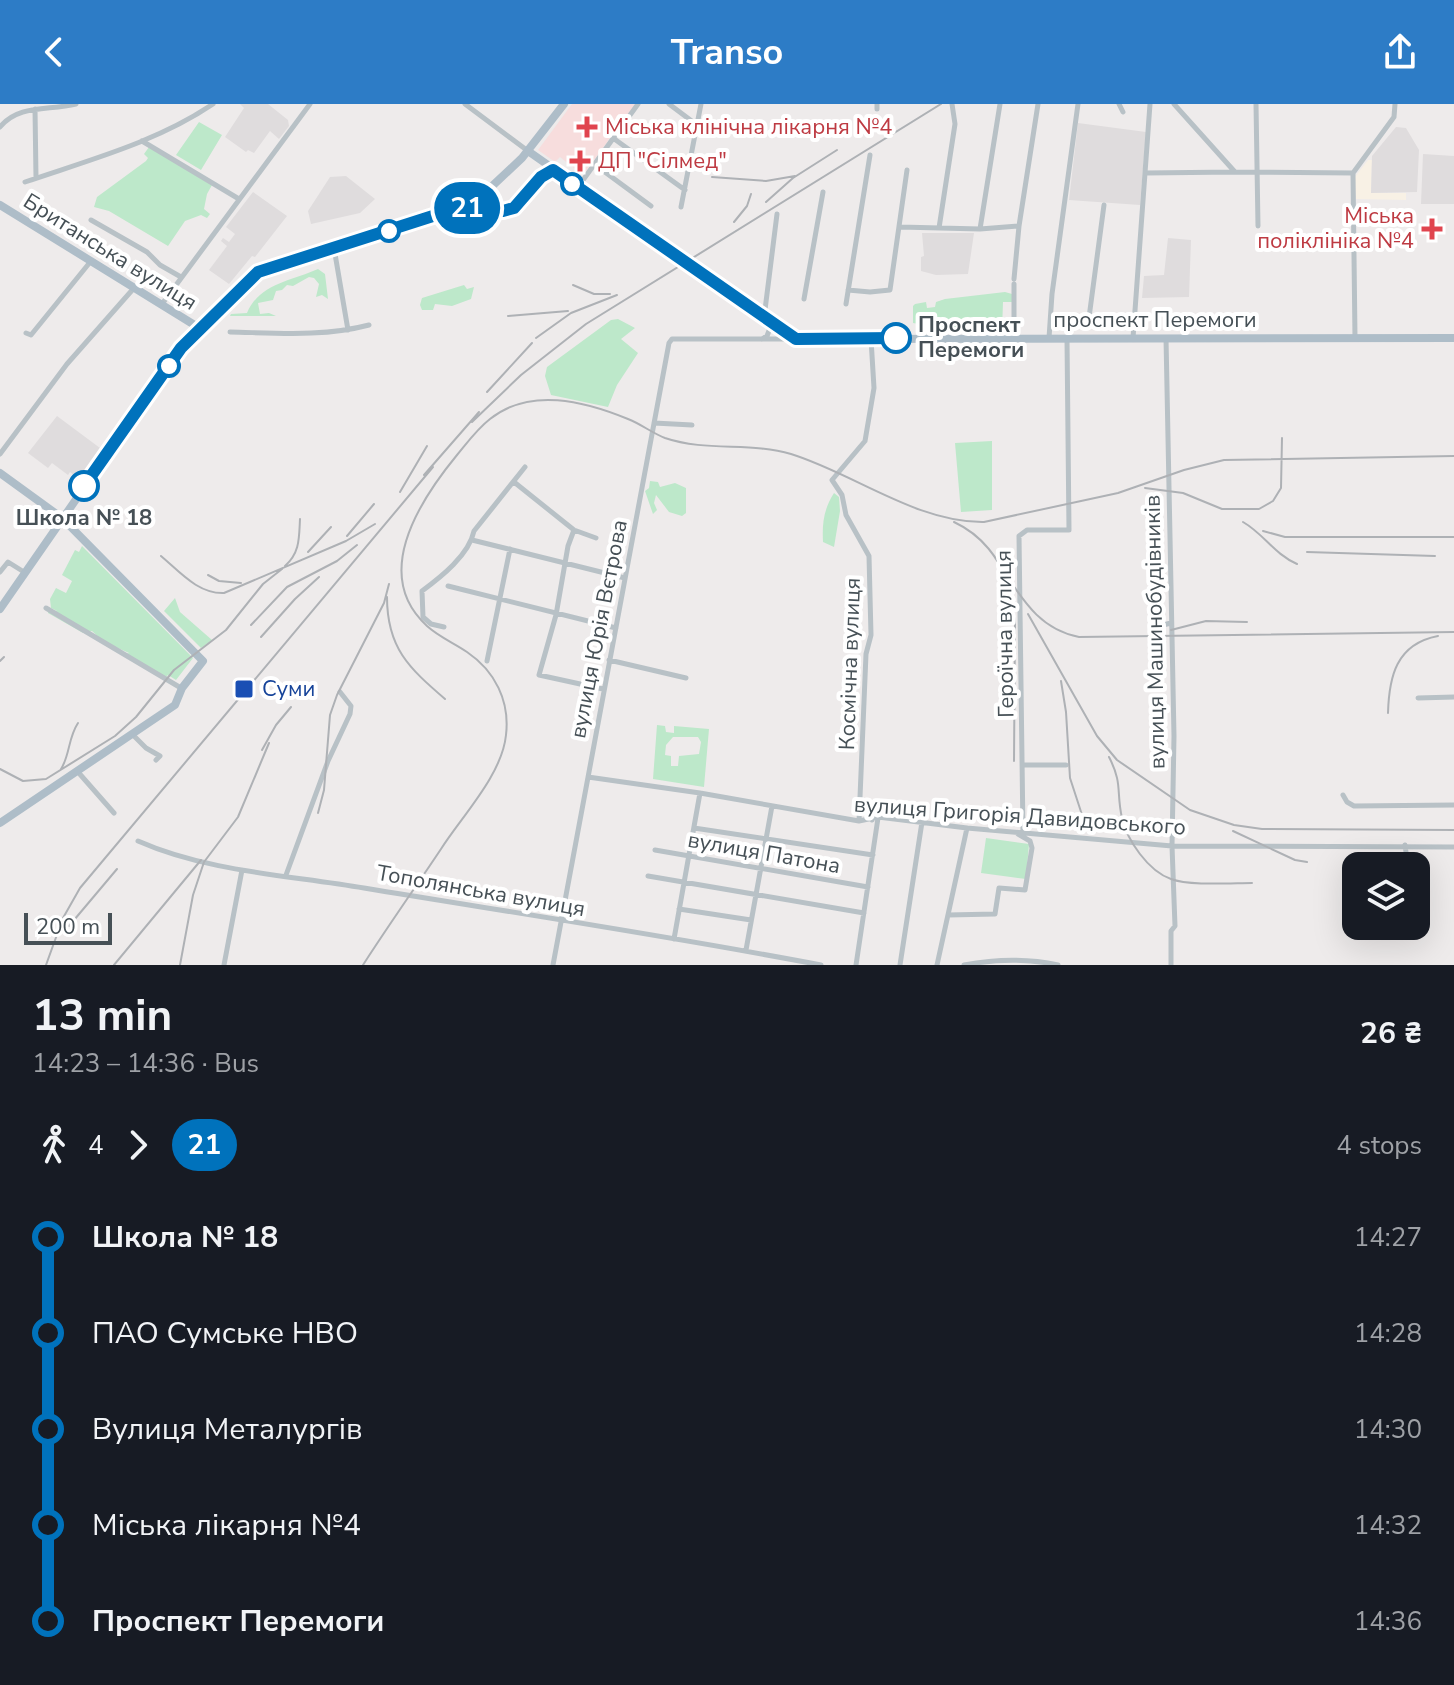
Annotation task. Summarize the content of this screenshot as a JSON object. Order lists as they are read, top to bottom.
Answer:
{
  "streets": {
    "main road": ["Британська вулиця", "проспект Перемоги"],
    "street": [
      "вулиця Юрія Вєтрова",
      "вулиця Машинобудівників",
      "Героїчна вулиця",
      "Космічна вулиця",
      "вулиця Григорія Давидовського",
      "вулиця Патона",
      "Тополянська вулиця"
    ]
  },
  "crossings": [
    ["проспект Перемоги", "вулиця Юрія Вєтрова"],
    ["проспект Перемоги", "вулиця Машинобудівників"],
    ["проспект Перемоги", "Героїчна вулиця"],
    ["проспект Перемоги", "Космічна вулиця"],
    ["вулиця Юрія Вєтрова", "вулиця Григорія Давидовського"],
    ["вулиця Юрія Вєтрова", "Тополянська вулиця"],
    ["вулиця Машинобудівників", "вулиця Григорія Давидовського"],
    ["Героїчна вулиця", "вулиця Григорія Давидовського"],
    ["Космічна вулиця", "вулиця Григорія Давидовського"]
  ],
  "places": {
    "health": ["Міська клінічна лікарня №4", "ДП \"Сілмед\"", "Міська поліклініка №4"],
    "other": ["Проспект Перемоги", "Школа № 18"],
    "transit": ["Суми"]
  },
  "lines": ["bus line 21"],
  "scale_bar": "200 m",
  "page": {
    "header": "Transo",
    "on_map": "21",
    "scale": "200 m",
    "heading": ["13 min", "14:23 – 14:36 · Bus", "26 ₴"],
    "legs": ["4", "21", "4 stops"],
    "list": [
      {
        "name": "Школа № 18",
        "value": "14:27"
      },
      {
        "name": "ПАО Сумське НВО",
        "value": "14:28"
      },
      {
        "name": "Вулиця Металургів",
        "value": "14:30"
      },
      {
        "name": "Міська лікарня №4",
        "value": "14:32"
      },
      {
        "name": "Проспект Перемоги",
        "value": "14:36"
      }
    ]
  }
}
